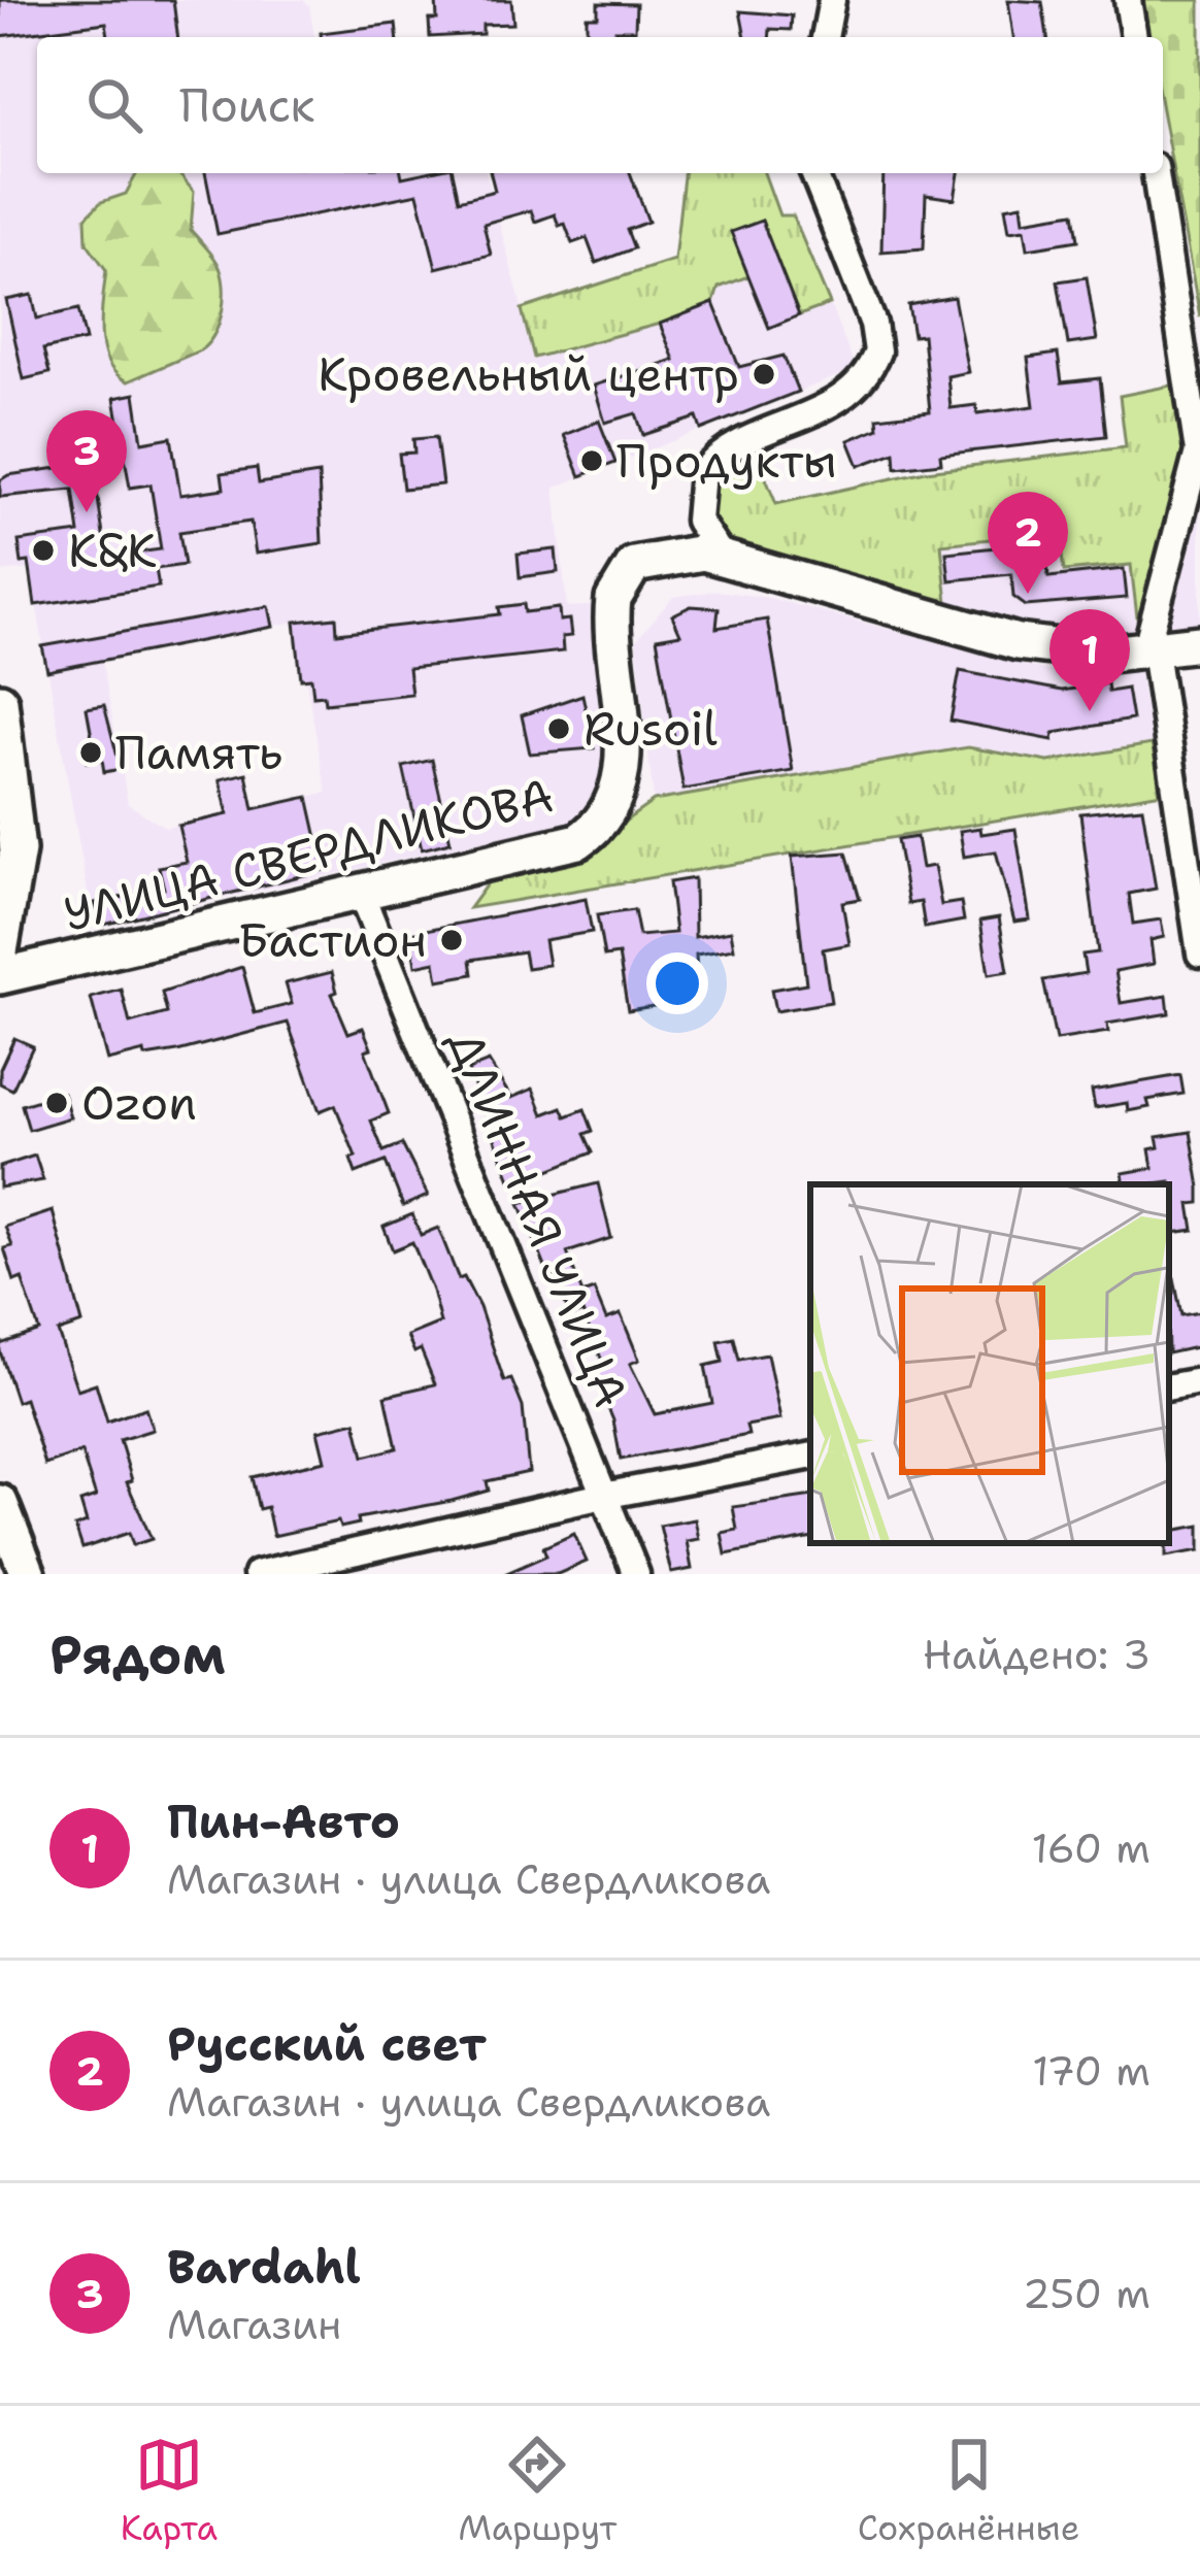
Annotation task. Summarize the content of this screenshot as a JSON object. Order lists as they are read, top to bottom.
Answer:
{
  "streets": {
    "street": ["УЛИЦА СВЕРДЛИКОВА", "ДЛИННАЯ УЛИЦА"]
  },
  "crossings": [
    ["УЛИЦА СВЕРДЛИКОВА", "ДЛИННАЯ УЛИЦА"]
  ],
  "places": [
    "Кровельный центр",
    "Продукты",
    "K&K",
    "Rusoil",
    "Память",
    "Бастион",
    "Ozon"
  ],
  "page": {
    "search": "Поиск",
    "pins": ["3", "2", "1"],
    "heading": ["Рядом", "Найдено: 3"],
    "list": [
      {
        "mark": "1",
        "name": "Пин-Авто",
        "note": "Магазин · улица Свердликова",
        "value": "160 m"
      },
      {
        "mark": "2",
        "name": "Русский свет",
        "note": "Магазин · улица Свердликова",
        "value": "170 m"
      },
      {
        "mark": "3",
        "name": "Bardahl",
        "note": "Магазин",
        "value": "250 m"
      }
    ],
    "nav": ["Карта", "Маршрут", "Сохранённые"]
  }
}
